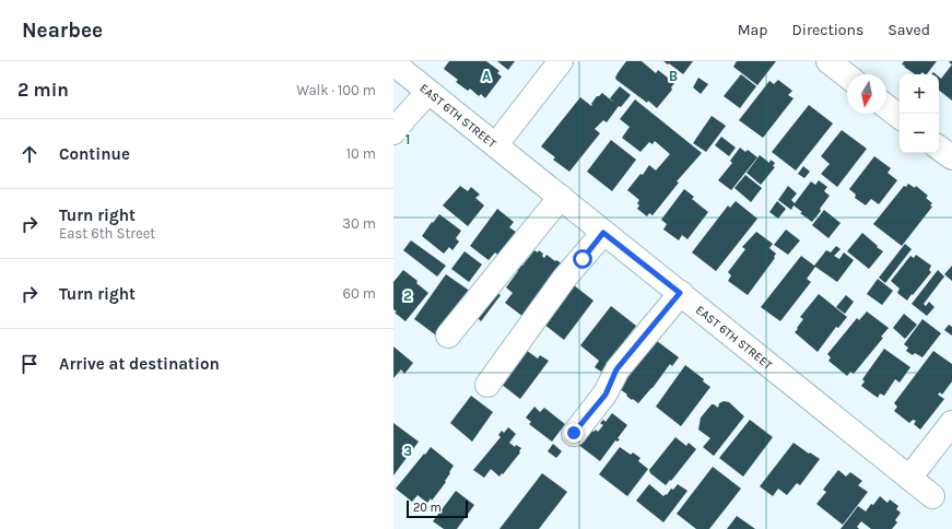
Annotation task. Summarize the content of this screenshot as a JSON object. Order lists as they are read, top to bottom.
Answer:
{
  "streets": {
    "street": ["EAST 6TH STREET"]
  },
  "scale_bar": "20 m",
  "north": "bottom",
  "page": {
    "header": "Nearbee",
    "nav": ["Map", "Directions", "Saved"],
    "heading": ["2 min", "Walk · 100 m"],
    "map_buttons": ["+", "−"],
    "list": [
      ["Continue", "10 m"],
      ["Turn right", "East 6th Street", "30 m"],
      ["Turn right", "60 m"],
      "Arrive at destination"
    ],
    "scale": "20 m"
  },
  "grid": {
    "columns": ["A", "B"],
    "rows": ["1", "2", "3"]
  }
}
